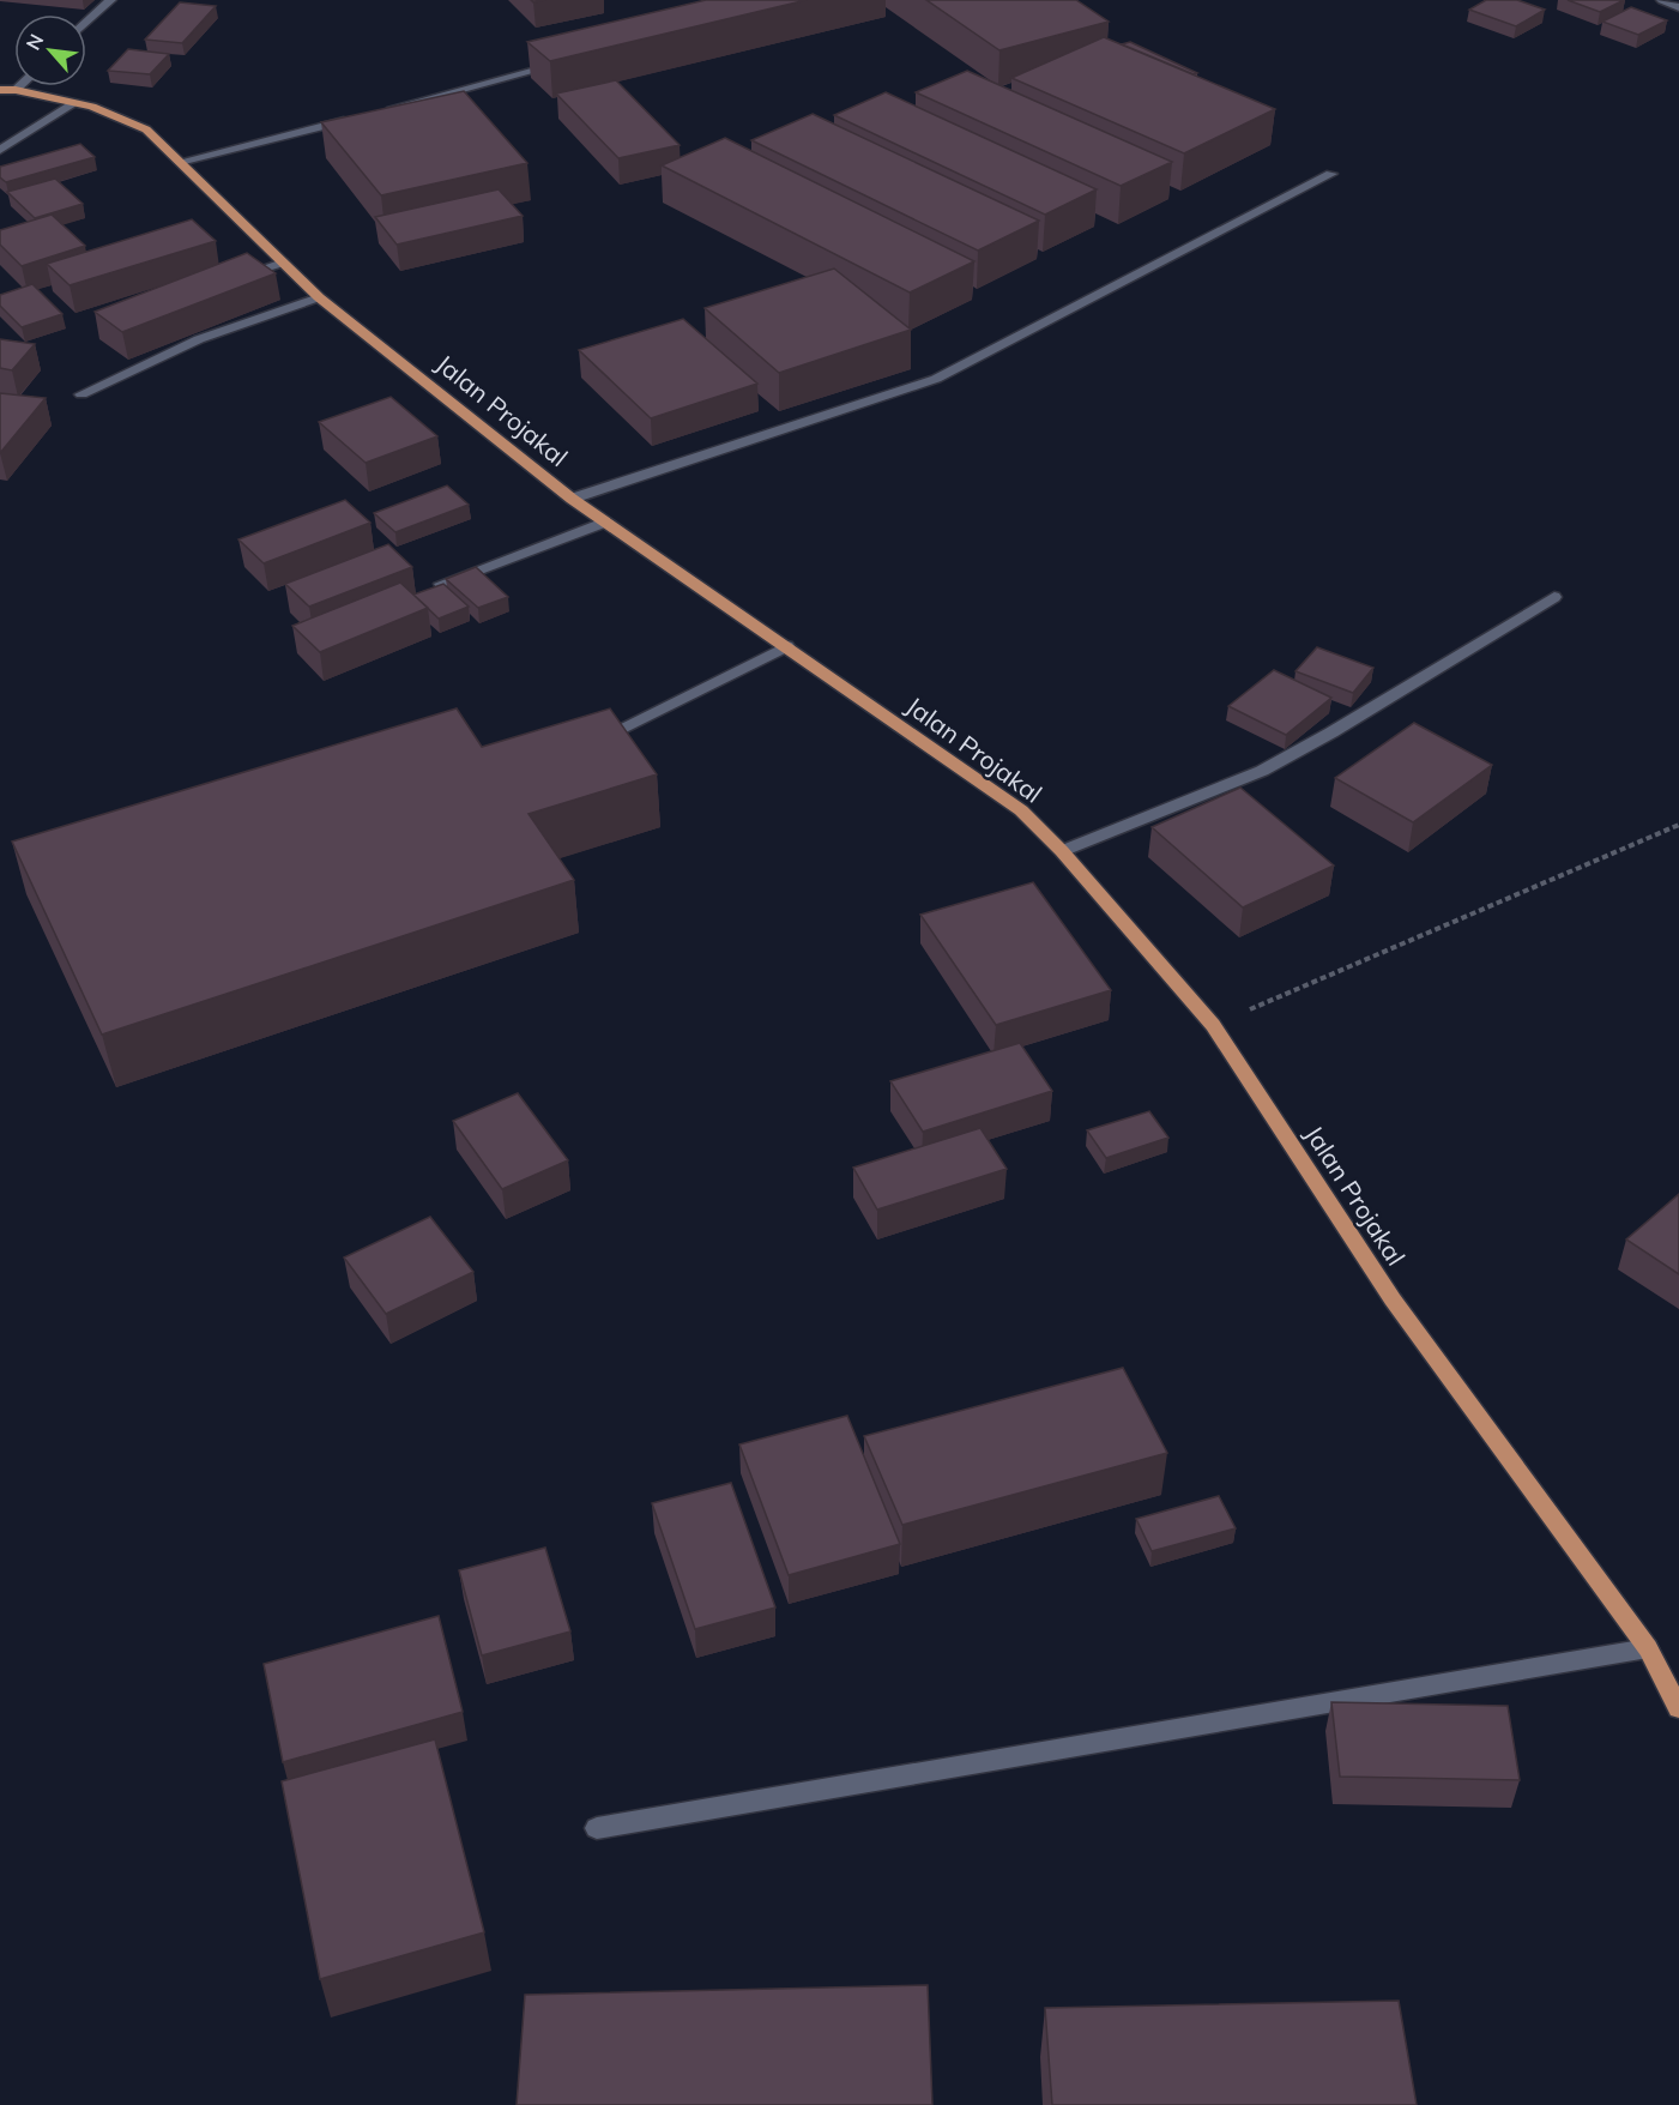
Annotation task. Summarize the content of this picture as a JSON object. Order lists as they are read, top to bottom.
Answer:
{
  "streets": {
    "main road": ["Jalan Projakal"]
  },
  "north": "top left"
}
